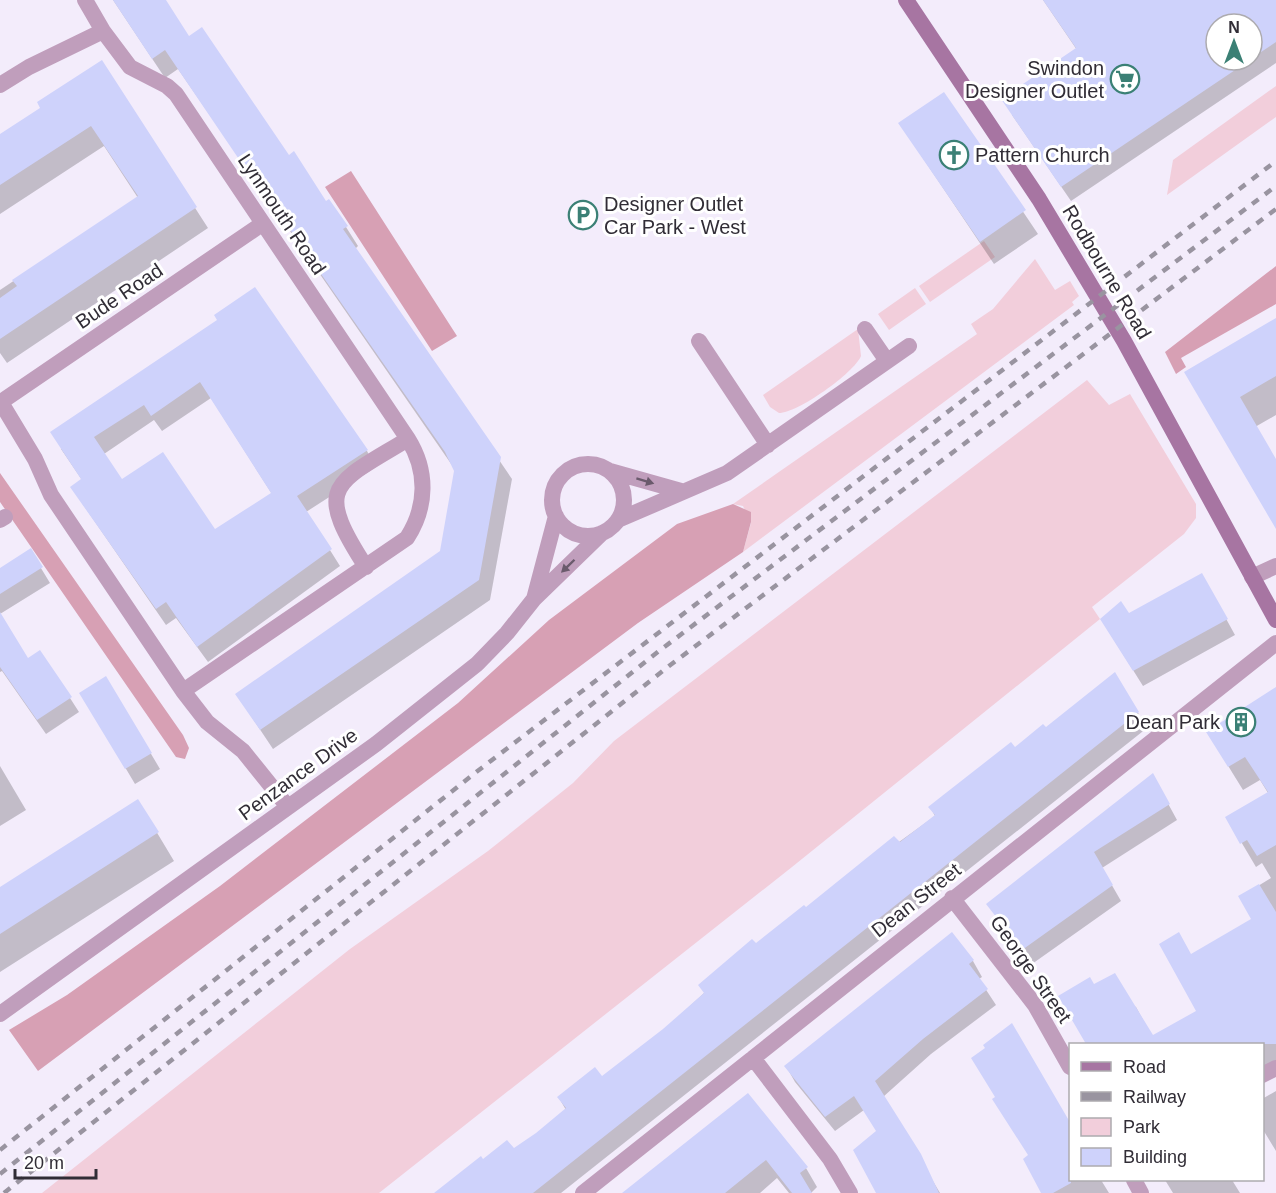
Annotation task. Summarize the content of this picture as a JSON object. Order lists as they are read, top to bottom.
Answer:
{
  "streets": {
    "main road": ["Rodbourne Road"],
    "street": [
      "Lynmouth Road",
      "Bude Road",
      "Penzance Drive",
      "Dean Street",
      "George Street"
    ]
  },
  "crossings": [
    ["Lynmouth Road", "Bude Road"],
    ["Dean Street", "George Street"]
  ],
  "places": {
    "supermarket": ["Swindon Designer Outlet"],
    "church": ["Pattern Church"],
    "parking": ["Designer Outlet Car Park - West"],
    "building": ["Dean Park"]
  },
  "legend": [
    "Road",
    "Railway",
    "Park",
    "Building"
  ],
  "scale_bar": "20 m",
  "north": "top"
}
